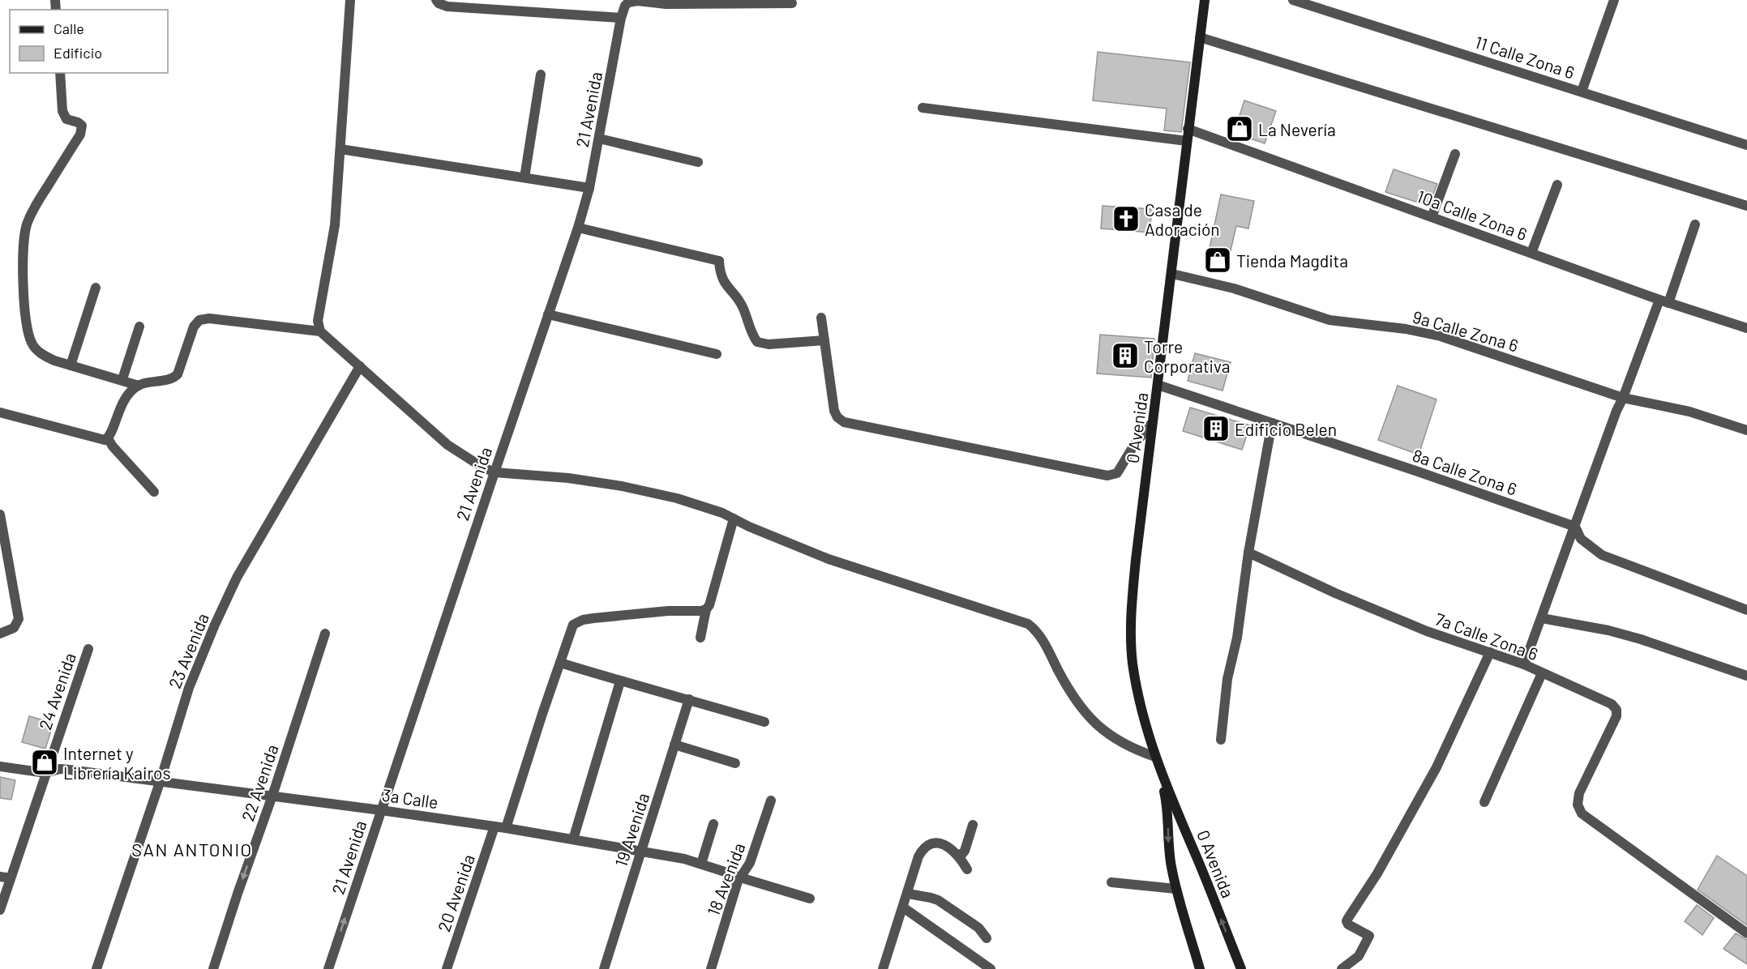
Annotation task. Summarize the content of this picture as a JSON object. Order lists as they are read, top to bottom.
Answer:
{
  "streets": {
    "street": [
      "11 Calle Zona 6",
      "21 Avenida",
      "10a Calle Zona 6",
      "9a Calle Zona 6",
      "0 Avenida",
      "8a Calle Zona 6",
      "7a Calle Zona 6",
      "23 Avenida",
      "24 Avenida",
      "22 Avenida",
      "3a Calle",
      "19 Avenida",
      "18 Avenida",
      "20 Avenida"
    ]
  },
  "crossings": [
    ["21 Avenida", "3a Calle"],
    ["10a Calle Zona 6", "0 Avenida"],
    ["9a Calle Zona 6", "0 Avenida"],
    ["0 Avenida", "8a Calle Zona 6"],
    ["23 Avenida", "3a Calle"],
    ["24 Avenida", "3a Calle"],
    ["22 Avenida", "3a Calle"],
    ["3a Calle", "19 Avenida"],
    ["3a Calle", "18 Avenida"],
    ["3a Calle", "20 Avenida"]
  ],
  "one_way": ["22 Avenida"],
  "districts": ["SAN ANTONIO"],
  "places": {
    "shop": ["La Nevería", "Tienda Magdita", "Internet y Librería Kairos"],
    "church": ["Casa de Adoración"],
    "building": ["Torre Corporativa", "Edificio Belen"]
  },
  "legend": ["Calle", "Edificio"]
}
